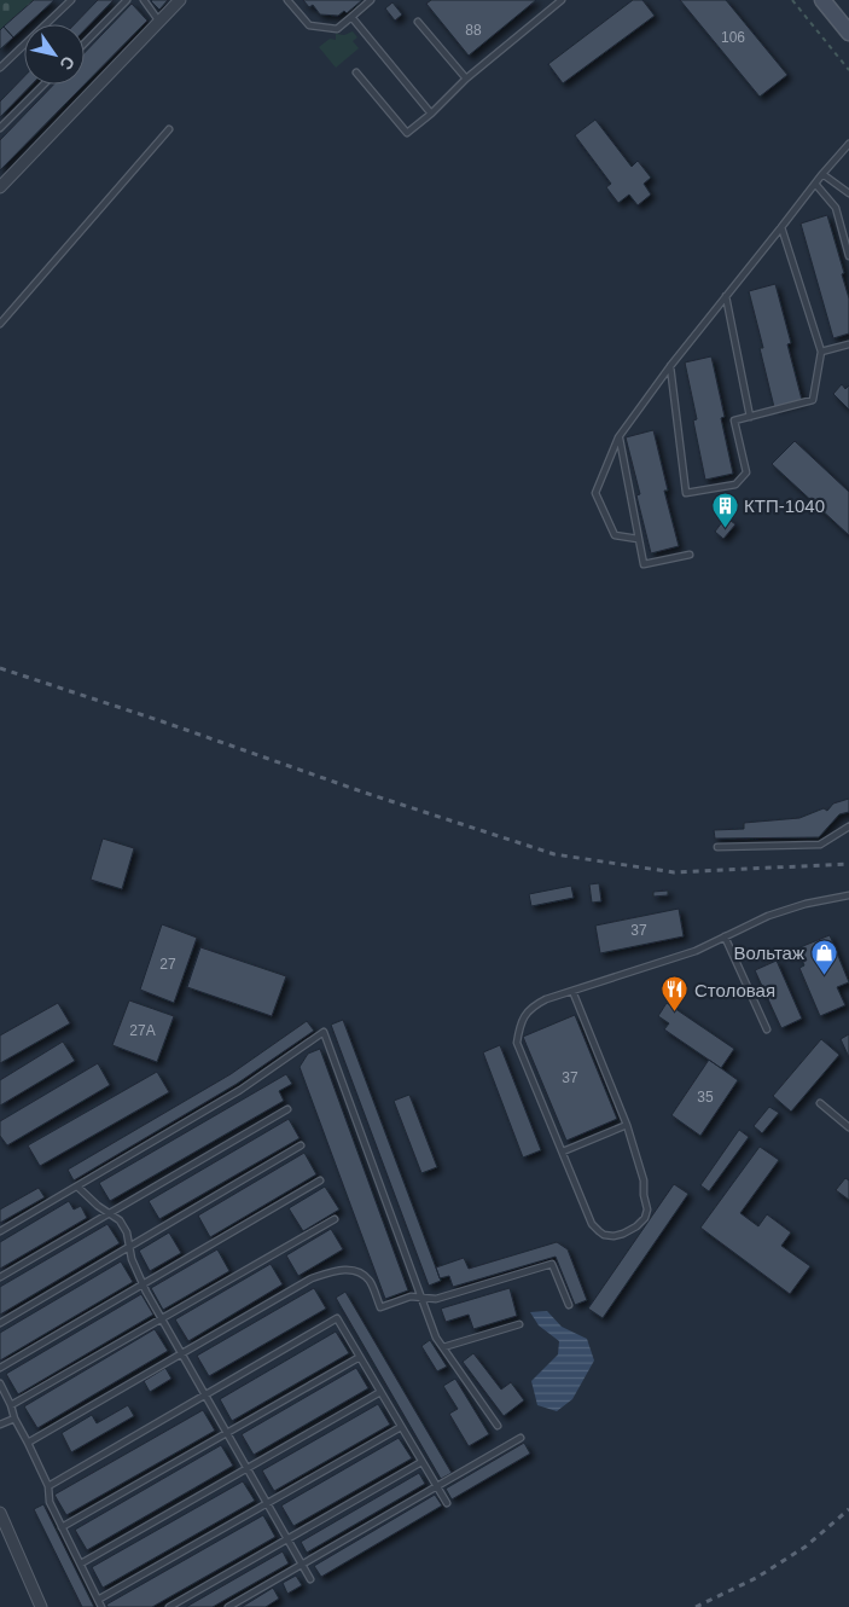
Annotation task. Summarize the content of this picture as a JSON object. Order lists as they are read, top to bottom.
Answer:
{
  "places": {
    "building": ["КТП-1040"],
    "shop": ["Вольтаж"],
    "restaurant": ["Столовая"]
  },
  "house_numbers": [
    "88",
    "106",
    "37",
    "27",
    "27А",
    "37",
    "35"
  ],
  "north": "bottom right"
}
